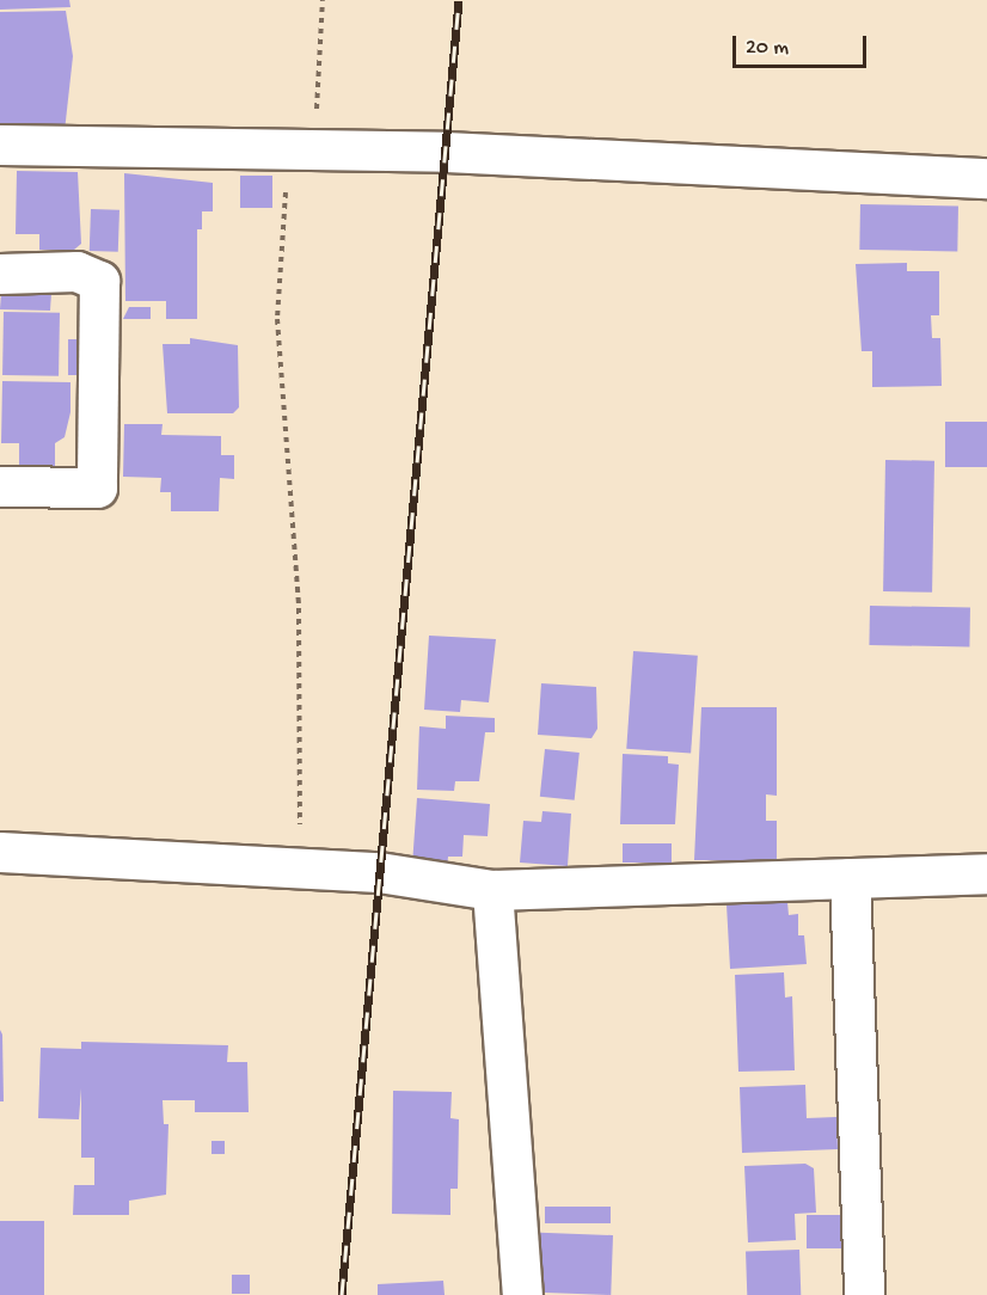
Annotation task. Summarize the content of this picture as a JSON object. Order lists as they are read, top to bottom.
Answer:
{
  "scale_bar": "20 m"
}
